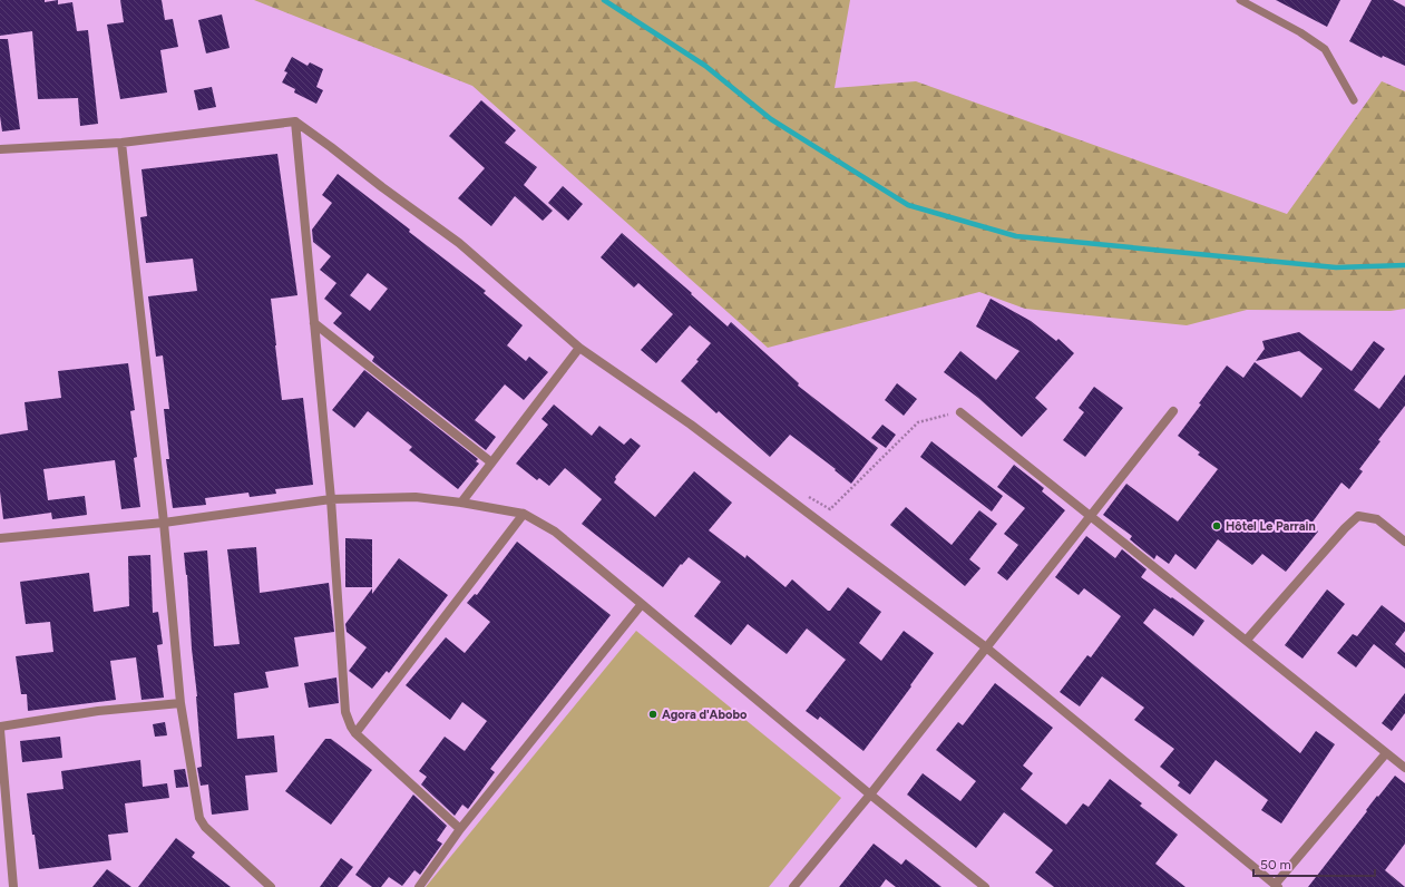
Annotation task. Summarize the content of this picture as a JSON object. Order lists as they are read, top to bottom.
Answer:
{
  "places": ["Hôtel Le Parrain", "Agora d'Abobo"],
  "scale_bar": "50 m"
}
